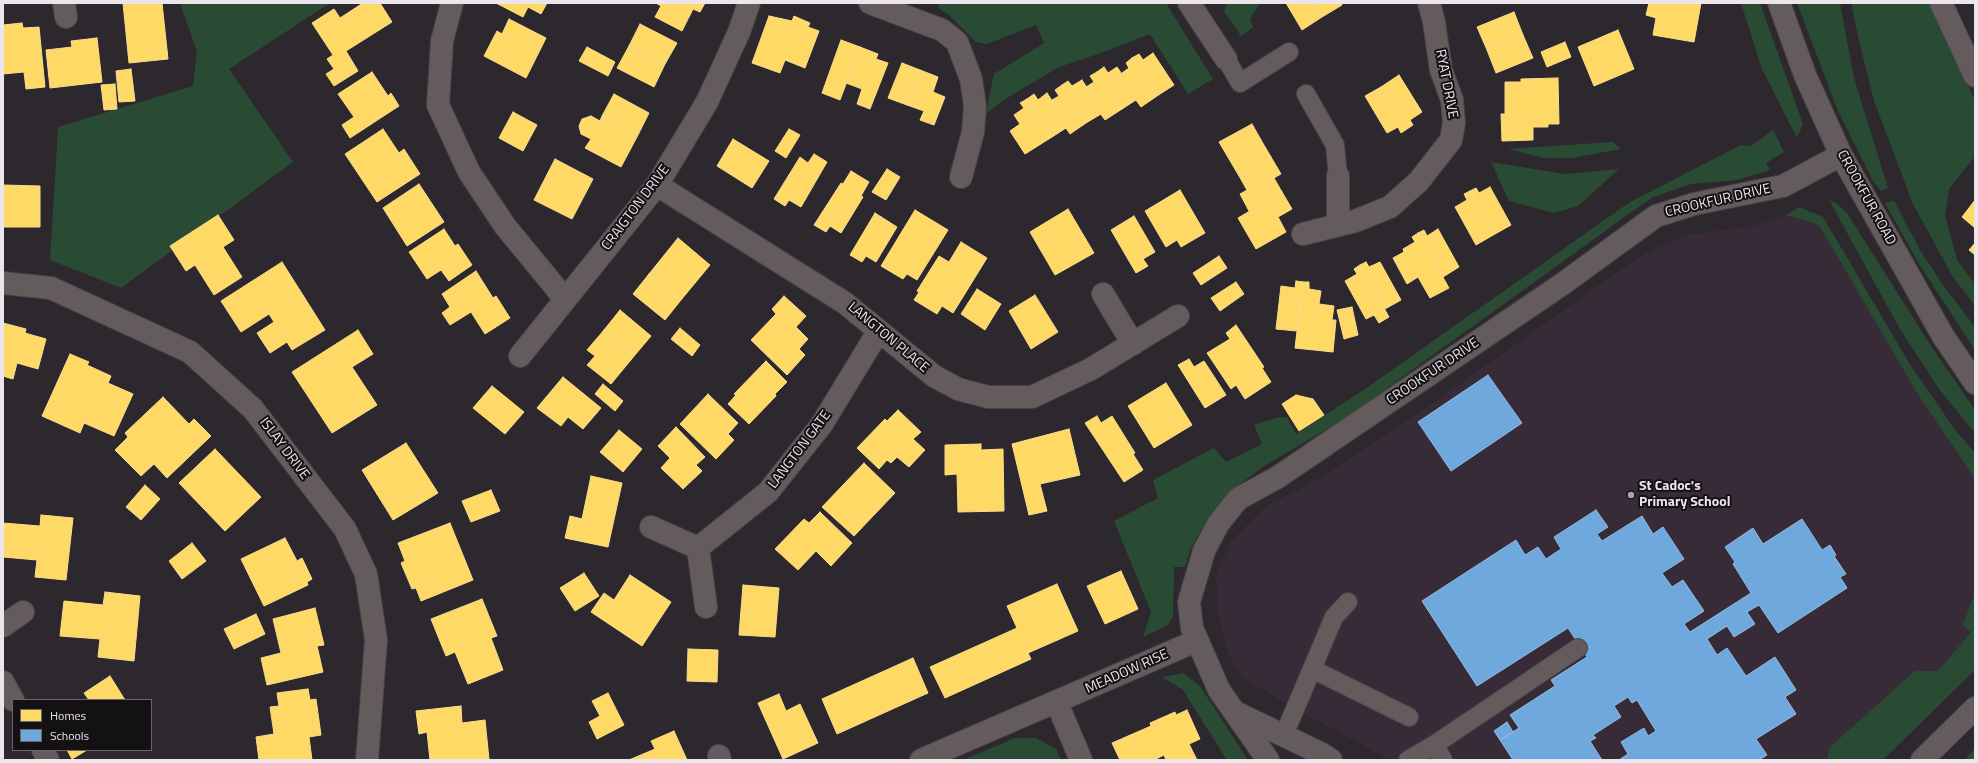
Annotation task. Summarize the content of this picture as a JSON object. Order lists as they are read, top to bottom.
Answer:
{
  "streets": {
    "street": [
      "RYAT DRIVE",
      "CROOKFUR ROAD",
      "CROOKFUR DRIVE",
      "CRAIGTON DRIVE",
      "LANGTON PLACE",
      "ISLAY DRIVE",
      "LANGTON GATE",
      "MEADOW RISE"
    ]
  },
  "crossings": [
    ["CROOKFUR ROAD", "CROOKFUR DRIVE"],
    ["CROOKFUR DRIVE", "MEADOW RISE"],
    ["CRAIGTON DRIVE", "LANGTON PLACE"],
    ["LANGTON PLACE", "LANGTON GATE"]
  ],
  "places": ["St Cadoc's Primary School"],
  "legend": ["Homes", "Schools"]
}
